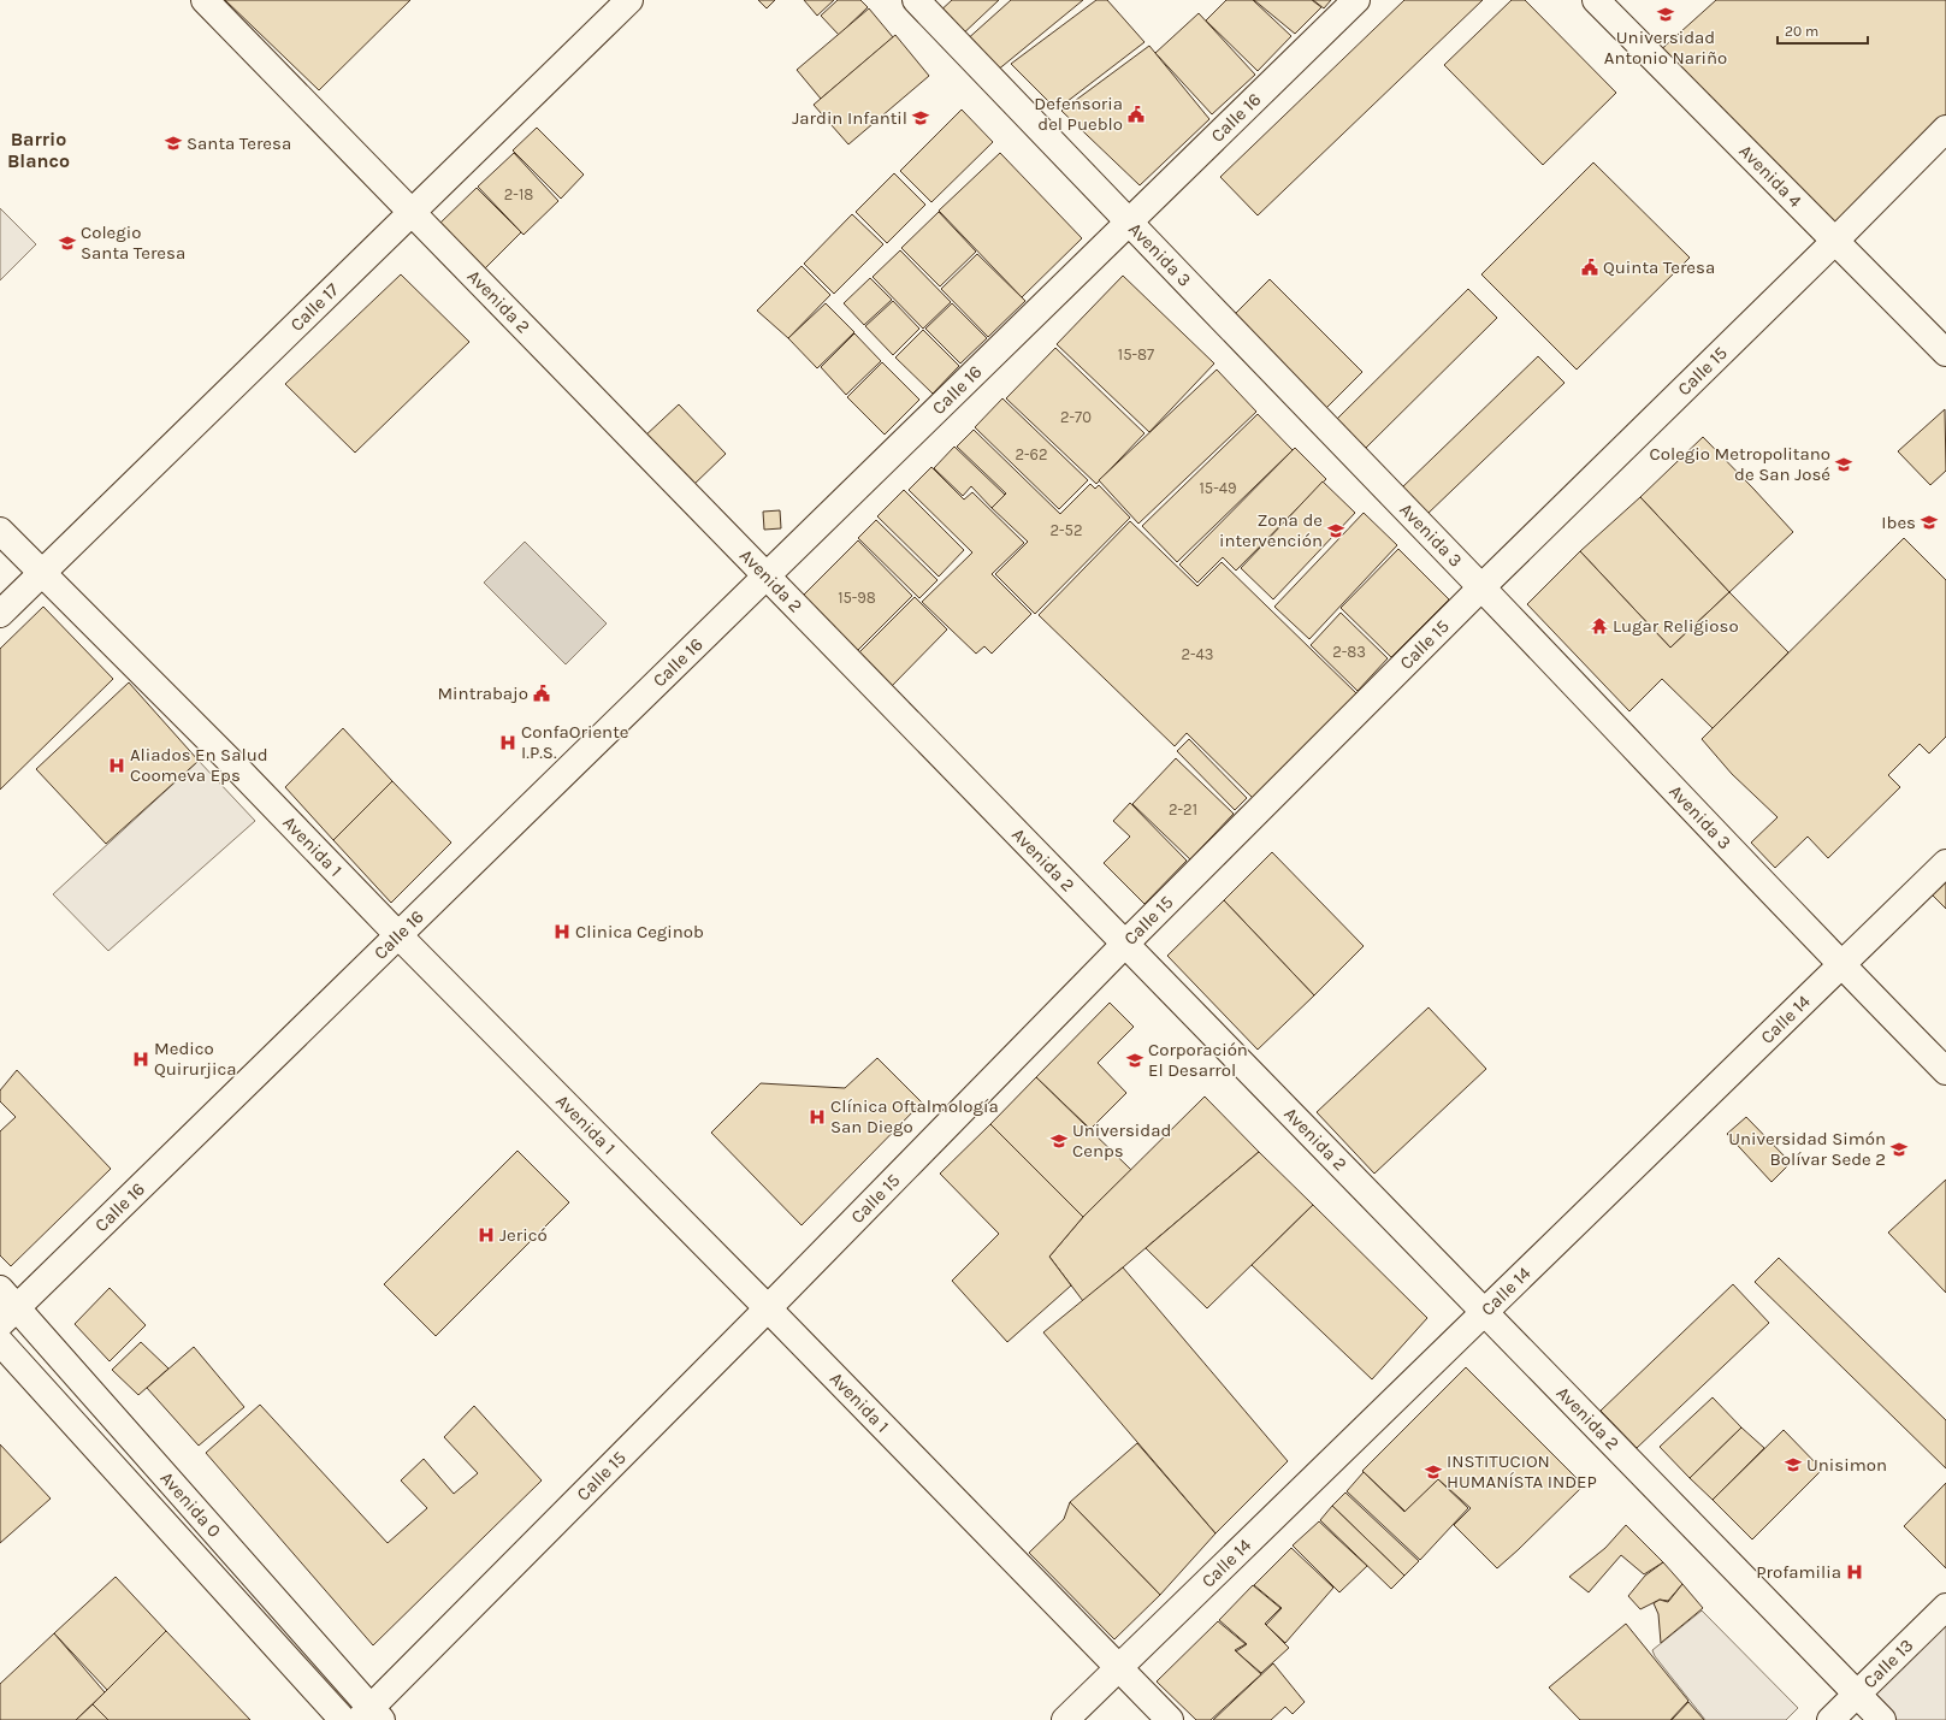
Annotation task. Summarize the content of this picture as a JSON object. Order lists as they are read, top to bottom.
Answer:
{
  "streets": {
    "street": [
      "Calle 16",
      "Avenida 4",
      "Avenida 3",
      "Avenida 2",
      "Calle 17",
      "Calle 15",
      "Avenida 1",
      "Calle 14",
      "Avenida 0",
      "Calle 13"
    ]
  },
  "crossings": [
    ["Calle 16", "Avenida 3"],
    ["Calle 16", "Avenida 2"],
    ["Calle 16", "Avenida 1"],
    ["Calle 16", "Avenida 0"],
    ["Avenida 4", "Calle 15"],
    ["Avenida 3", "Calle 15"],
    ["Avenida 3", "Calle 14"],
    ["Avenida 2", "Calle 17"],
    ["Avenida 2", "Calle 15"],
    ["Avenida 2", "Calle 14"],
    ["Avenida 2", "Calle 13"],
    ["Calle 17", "Avenida 1"],
    ["Calle 15", "Avenida 1"],
    ["Calle 15", "Avenida 0"],
    ["Avenida 1", "Calle 14"]
  ],
  "districts": ["Barrio Blanco"],
  "places": {
    "school or university": [
      "Universidad Antonio Nariño",
      "Jardin Infantil",
      "Santa Teresa",
      "Colegio Santa Teresa",
      "Colegio Metropolitano de San José",
      "Ibes",
      "Zona de intervención",
      "Corporación El Desarrol",
      "Universidad Cenps",
      "Universidad Simón Bolívar Sede 2",
      "Unisimon",
      "INSTITUCION HUMANÍSTA INDEP"
    ],
    "public building": ["Defensoria del Pueblo", "Quinta Teresa", "Mintrabajo"],
    "temple": ["Lugar Religioso"],
    "hospital": [
      "ConfaOriente I.P.S.",
      "Aliados En Salud Coomeva Eps",
      "Clinica Ceginob",
      "Medico Quirurjica",
      "Clínica Oftalmología San Diego",
      "Jericó",
      "Profamilia"
    ]
  },
  "house_numbers": [
    "2-18",
    "15-87",
    "2-70",
    "2-62",
    "15-49",
    "2-52",
    "15-98",
    "2-83",
    "2-43",
    "2-21"
  ],
  "scale_bar": "20 m"
}
